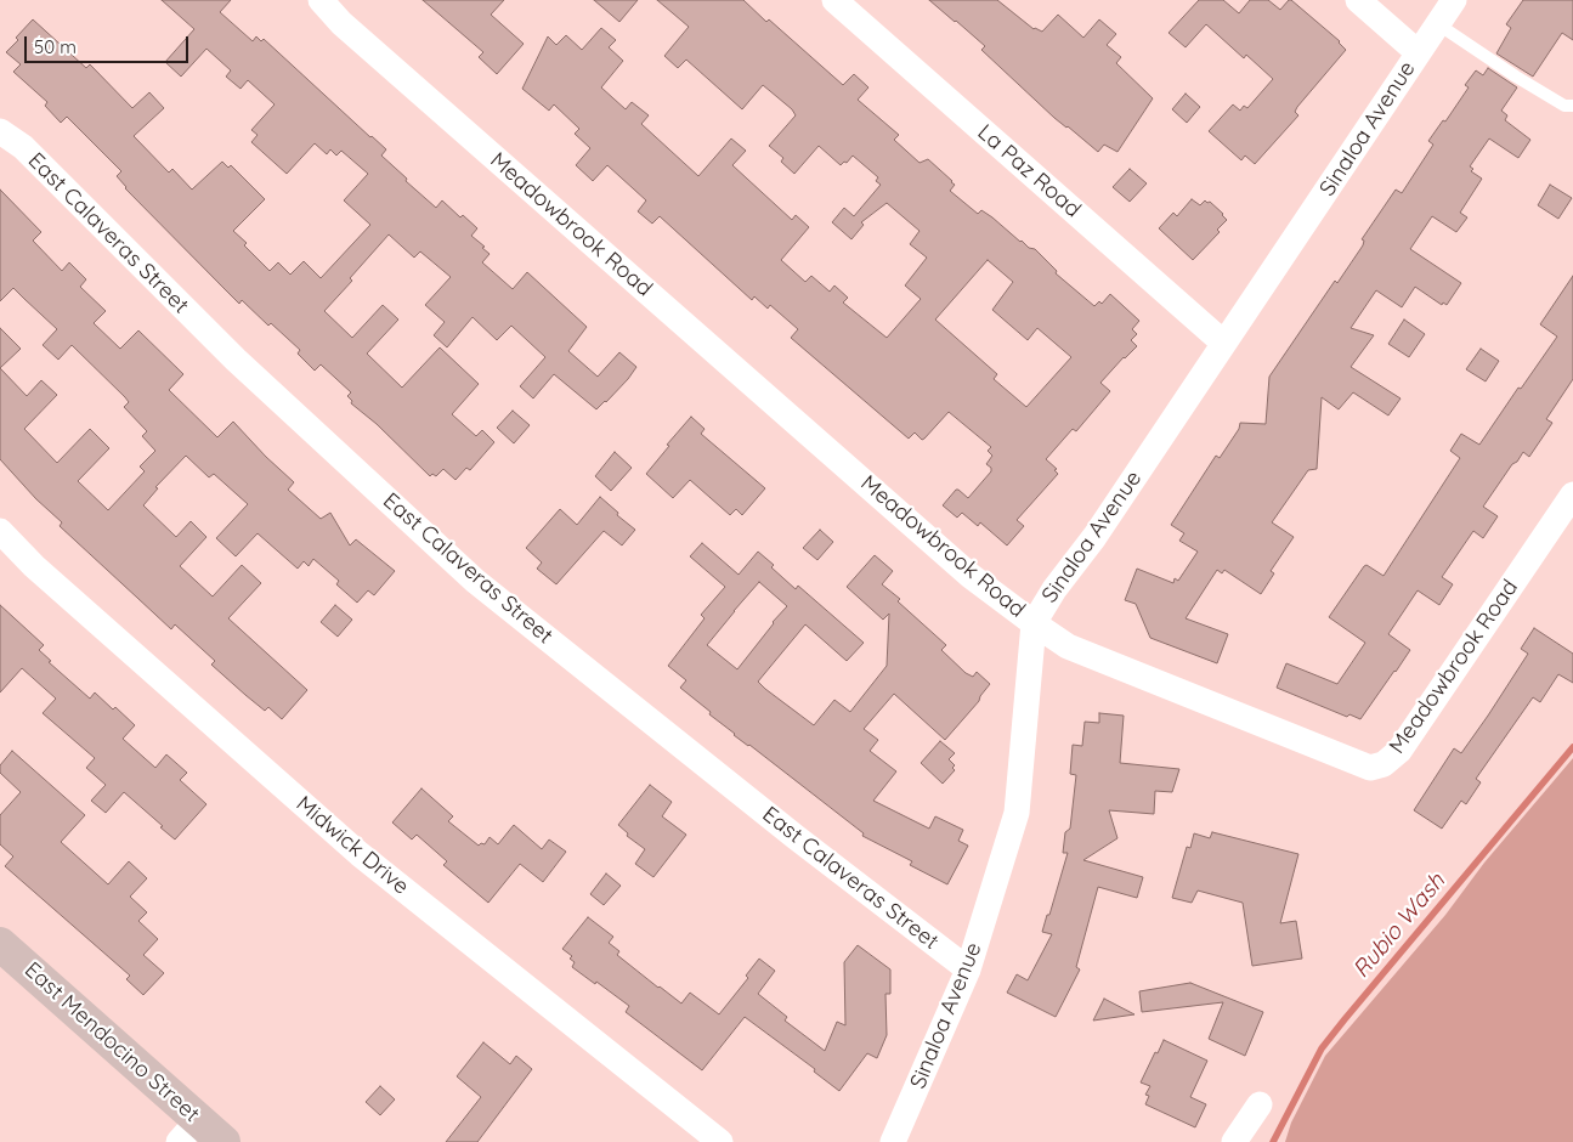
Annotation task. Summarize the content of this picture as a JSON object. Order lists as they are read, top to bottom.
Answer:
{
  "streets": {
    "street": [
      "Sinaloa Avenue",
      "La Paz Road",
      "Meadowbrook Road",
      "East Calaveras Street",
      "Midwick Drive",
      "East Mendocino Street"
    ]
  },
  "crossings": [
    ["Sinaloa Avenue", "La Paz Road"],
    ["Sinaloa Avenue", "Meadowbrook Road"],
    ["Sinaloa Avenue", "East Calaveras Street"]
  ],
  "water": ["Rubio Wash"],
  "scale_bar": "50 m"
}
